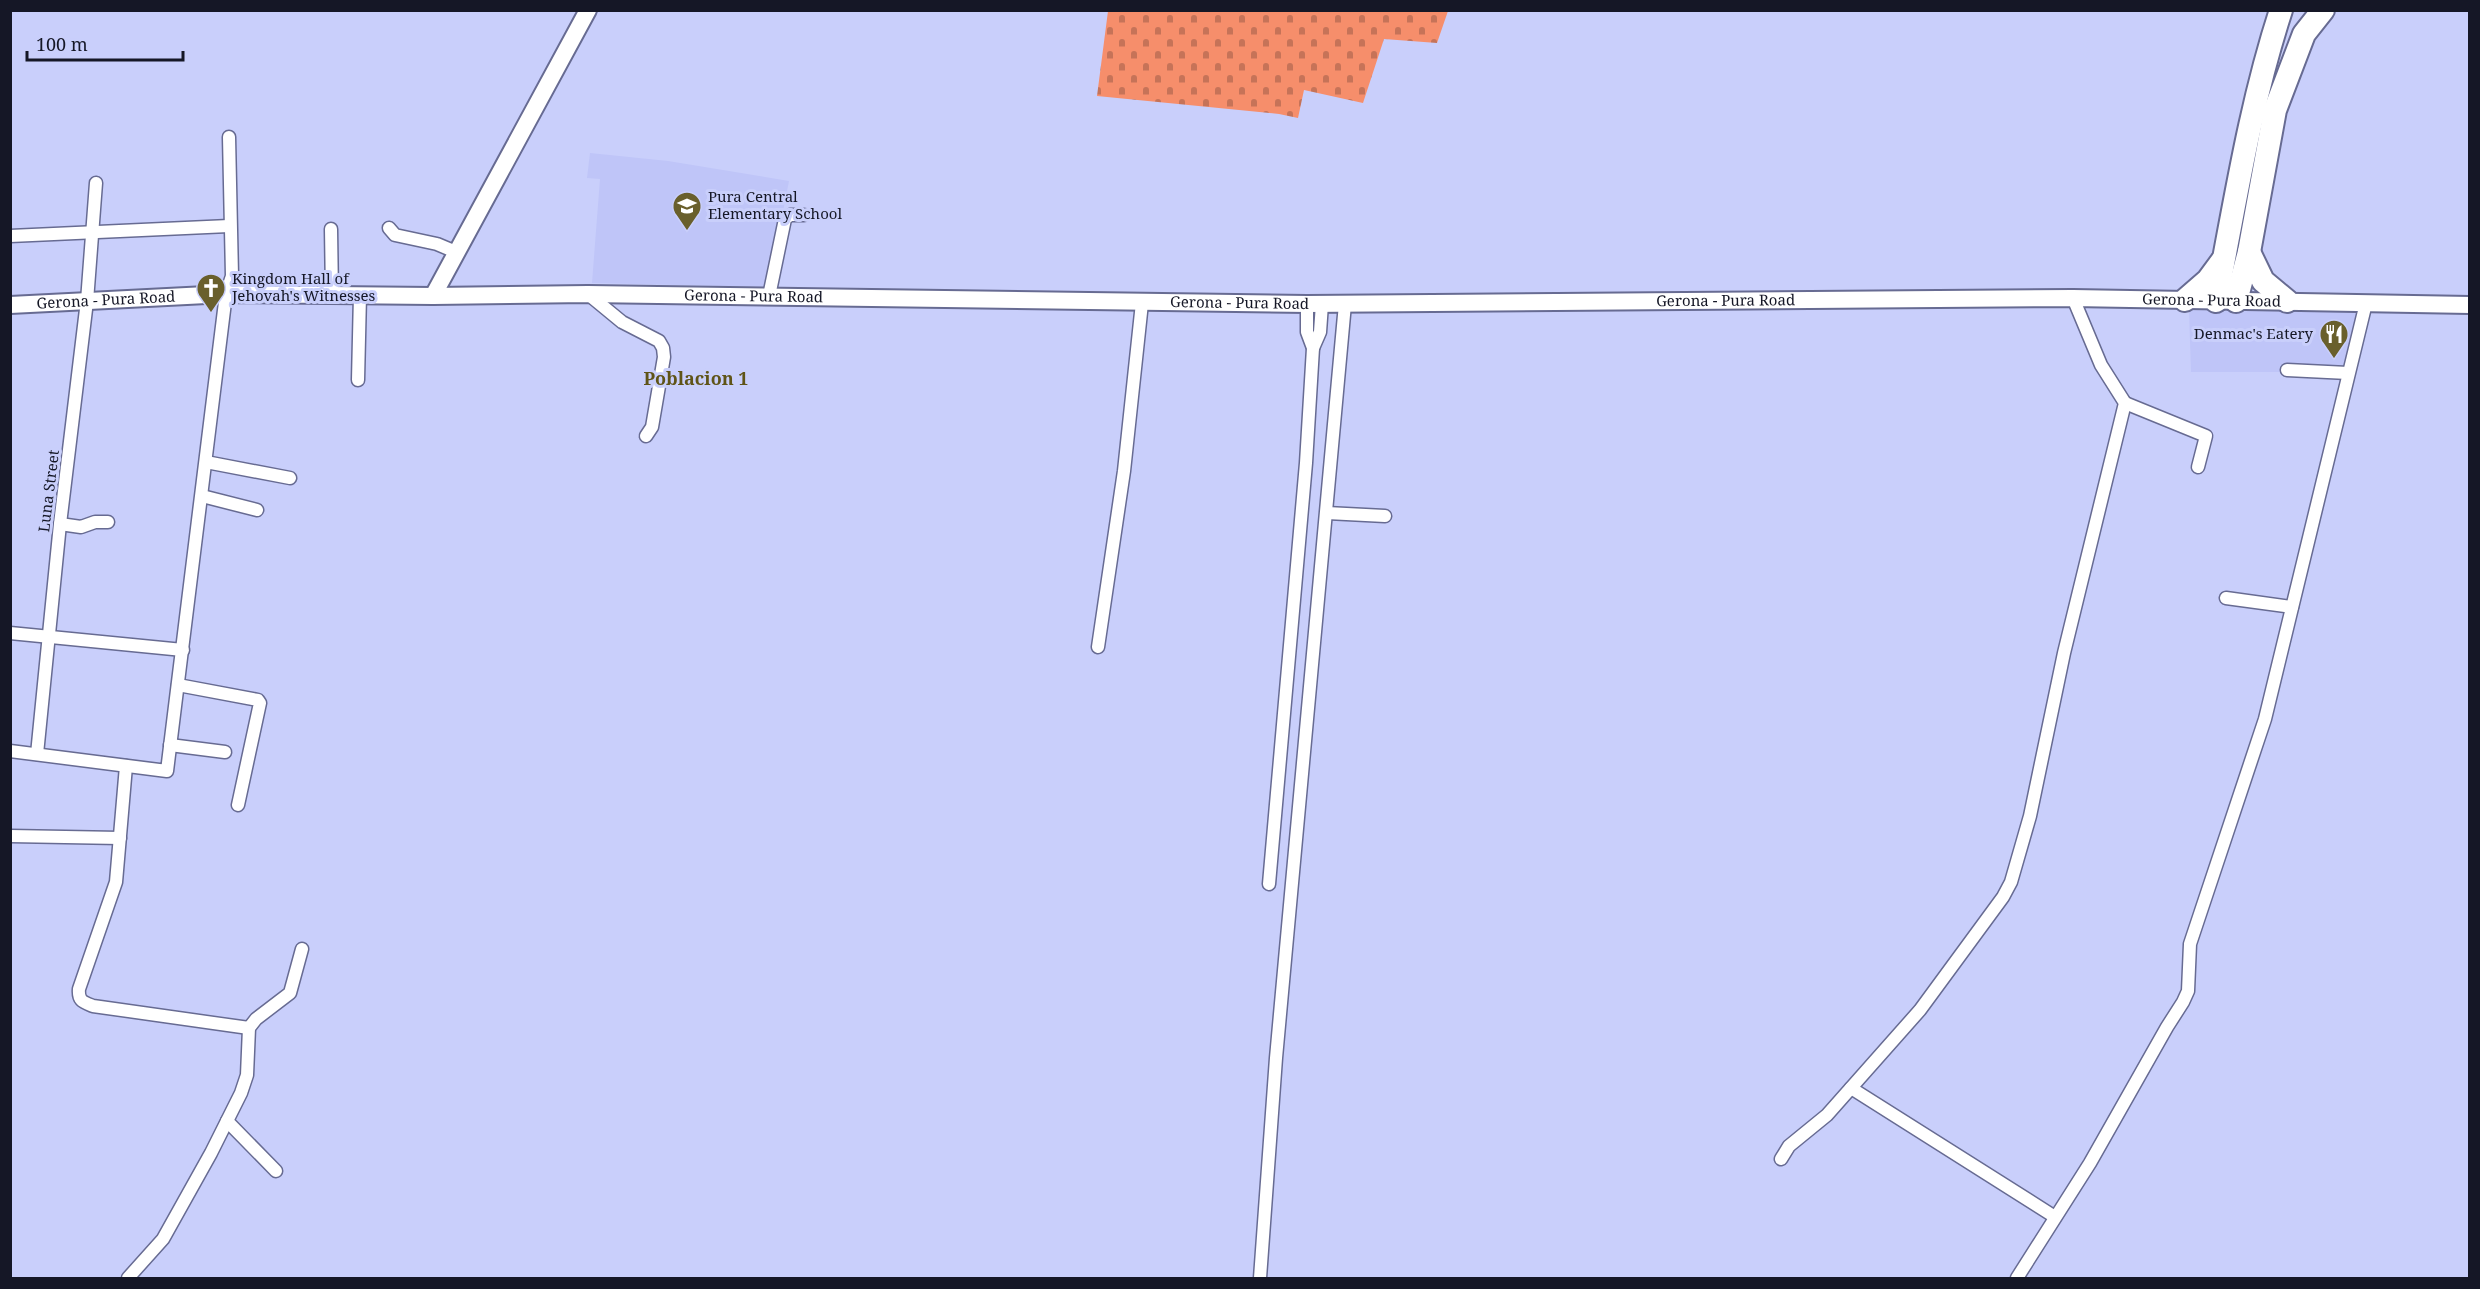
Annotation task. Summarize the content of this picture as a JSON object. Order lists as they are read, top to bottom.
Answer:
{
  "streets": {
    "main road": ["Gerona - Pura Road"],
    "street": ["Luna Street"]
  },
  "crossings": [
    ["Gerona - Pura Road", "Luna Street"]
  ],
  "districts": ["Poblacion 1"],
  "places": {
    "school or university": ["Pura Central Elementary School"],
    "church": ["Kingdom Hall of Jehovah's Witnesses"],
    "restaurant": ["Denmac's Eatery"]
  },
  "scale_bar": "100 m"
}
